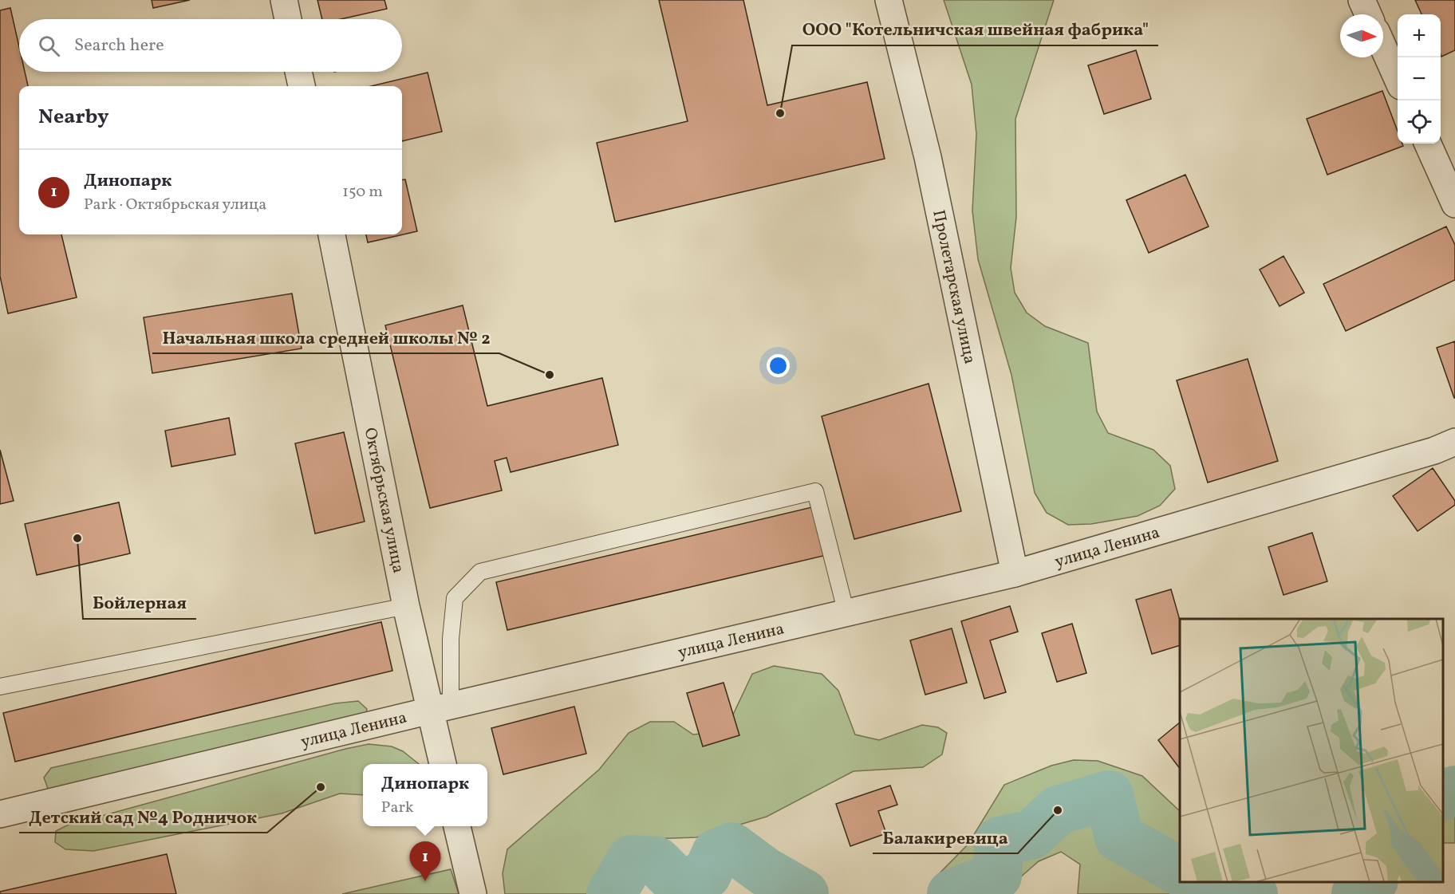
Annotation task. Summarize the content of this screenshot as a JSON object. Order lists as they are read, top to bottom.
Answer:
{
  "streets": {
    "street": ["Пролетарская улица", "Октябрьская улица", "улица Ленина"]
  },
  "crossings": [
    ["Пролетарская улица", "улица Ленина"],
    ["Октябрьская улица", "улица Ленина"]
  ],
  "places": [
    "ООО \"Котельничская швейная фабрика\"",
    "Начальная школа средней школы № 2",
    "Бойлерная",
    "Детский сад №4 Родничок",
    "Балакиревица"
  ],
  "north": "right",
  "page": {
    "map_buttons": ["+", "−"],
    "search": "Search here",
    "heading": "Nearby",
    "list": [
      {
        "mark": "1",
        "name": "Динопарк",
        "note": "Park · Октябрьская улица",
        "value": "150 m"
      }
    ],
    "popup": ["Динопарк", "Park"],
    "pins": "1"
  }
}
